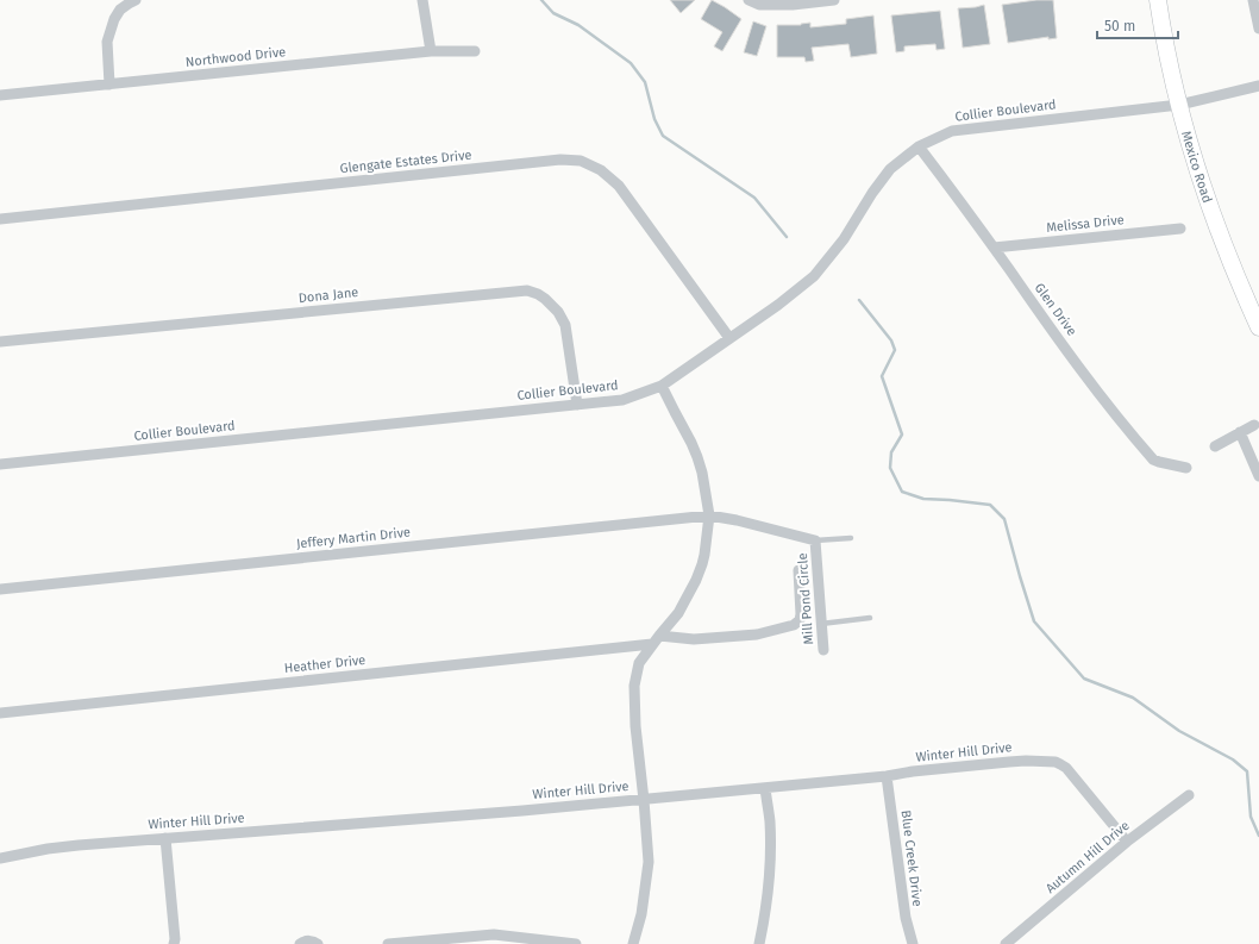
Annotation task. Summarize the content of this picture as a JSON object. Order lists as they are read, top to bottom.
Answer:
{
  "streets": {
    "main road": ["Mexico Road"],
    "street": [
      "Northwood Drive",
      "Collier Boulevard",
      "Glengate Estates Drive",
      "Melissa Drive",
      "Dona Jane",
      "Glen Drive",
      "Jeffery Martin Drive",
      "Mill Pond Circle",
      "Heather Drive",
      "Winter Hill Drive",
      "Autumn Hill Drive",
      "Blue Creek Drive"
    ]
  },
  "crossings": [
    ["Collier Boulevard", "Glengate Estates Drive"],
    ["Collier Boulevard", "Mexico Road"],
    ["Collier Boulevard", "Dona Jane"],
    ["Collier Boulevard", "Glen Drive"],
    ["Melissa Drive", "Glen Drive"],
    ["Jeffery Martin Drive", "Mill Pond Circle"],
    ["Winter Hill Drive", "Autumn Hill Drive"],
    ["Winter Hill Drive", "Blue Creek Drive"]
  ],
  "scale_bar": "50 m"
}
